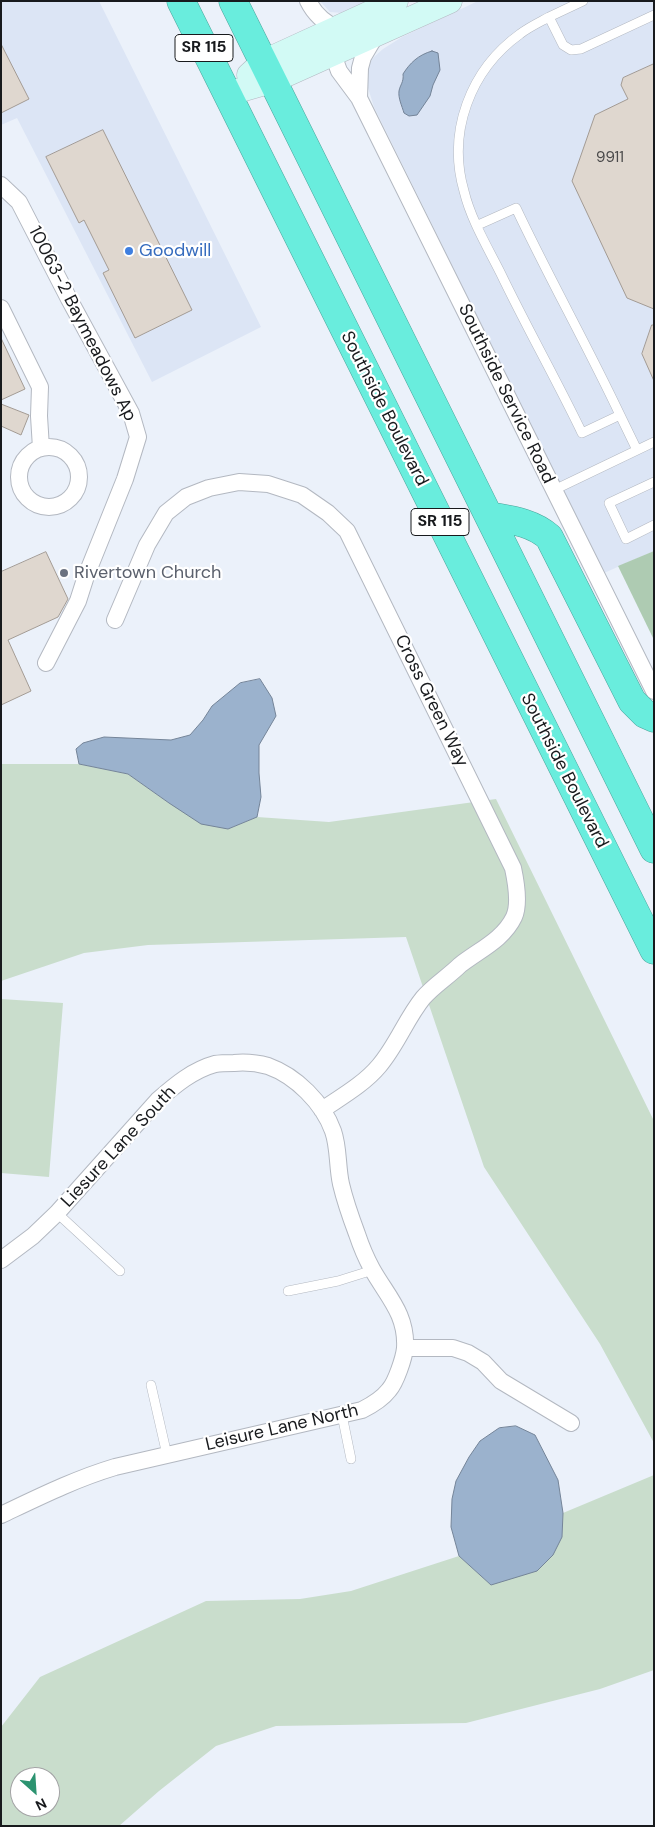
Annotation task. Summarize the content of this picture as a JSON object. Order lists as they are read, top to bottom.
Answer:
{
  "streets": {
    "highway": ["SR 115", "Southside Boulevard"],
    "street": [
      "10063-2 Baymeadows Ap",
      "Southside Service Road",
      "Cross Green Way",
      "Liesure Lane South",
      "Leisure Lane North"
    ]
  },
  "crossings": [
    ["Cross Green Way", "Liesure Lane South"],
    ["Cross Green Way", "Leisure Lane North"],
    ["Liesure Lane South", "Leisure Lane North"]
  ],
  "places": ["Goodwill", "Rivertown Church"],
  "house_numbers": ["9911"],
  "north": "bottom right"
}
